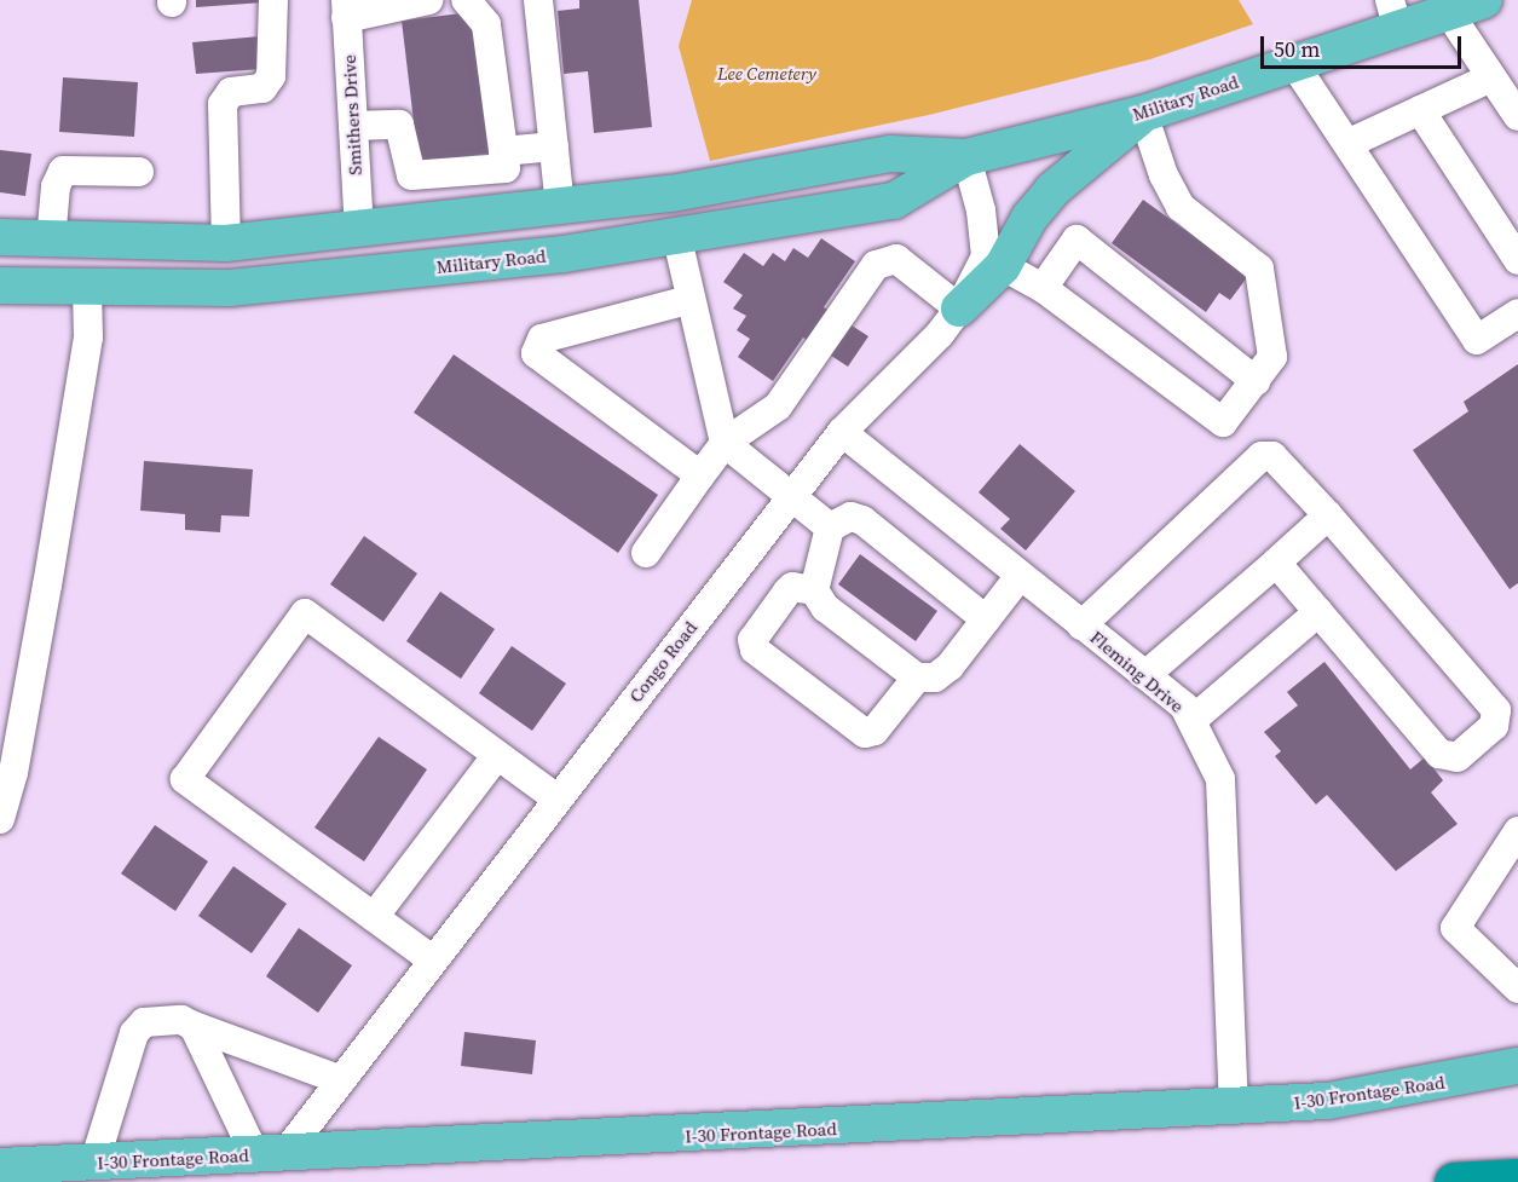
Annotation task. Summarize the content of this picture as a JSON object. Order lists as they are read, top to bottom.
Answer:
{
  "streets": {
    "main road": ["Military Road", "I-30 Frontage Road"],
    "street": ["Smithers Drive", "Congo Road", "Fleming Drive"]
  },
  "crossings": [
    ["Military Road", "Smithers Drive"],
    ["Congo Road", "Fleming Drive"],
    ["Congo Road", "I-30 Frontage Road"],
    ["Fleming Drive", "I-30 Frontage Road"]
  ],
  "parks": ["Lee Cemetery"],
  "scale_bar": "50 m"
}
